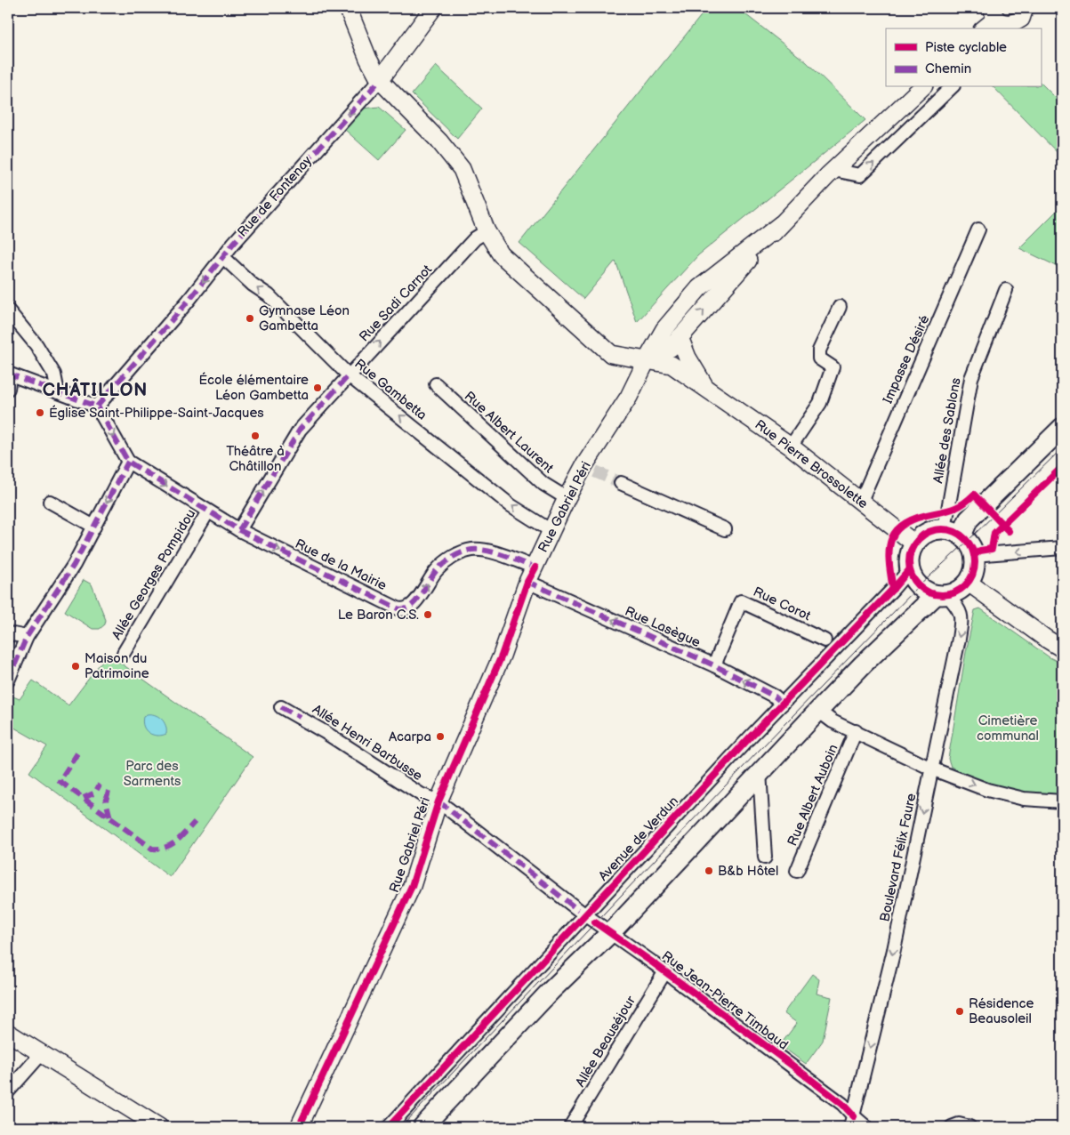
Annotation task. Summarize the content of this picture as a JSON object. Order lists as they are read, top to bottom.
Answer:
{
  "streets": {
    "street": [
      "Rue de Fontenay",
      "Rue Sadi Carnot",
      "Impasse Désiré",
      "Rue Gambetta",
      "Allée des Sablons",
      "Rue Albert Laurent",
      "Rue Pierre Brossolette",
      "Rue Gabriel Péri",
      "Rue de la Mairie",
      "Allée Georges Pompidou",
      "Rue Corot",
      "Rue Lasègue",
      "Allée Henri Barbusse",
      "Rue Albert Auboin",
      "Avenue de Verdun",
      "Boulevard Félix Faure",
      "Rue Jean-Pierre Timbaud",
      "Allée Beauséjour"
    ]
  },
  "crossings": [
    ["Rue de Fontenay", "Rue Gambetta"],
    ["Rue de Fontenay", "Rue Pierre Brossolette"],
    ["Rue Sadi Carnot", "Rue Gambetta"],
    ["Rue Sadi Carnot", "Rue Pierre Brossolette"],
    ["Rue Sadi Carnot", "Rue de la Mairie"],
    ["Impasse Désiré", "Rue Pierre Brossolette"],
    ["Rue Gambetta", "Rue Gabriel Péri"],
    ["Allée des Sablons", "Rue Pierre Brossolette"],
    ["Allée des Sablons", "Avenue de Verdun"],
    ["Allée des Sablons", "Boulevard Félix Faure"],
    ["Rue Albert Laurent", "Rue Gabriel Péri"],
    ["Rue Pierre Brossolette", "Rue Gabriel Péri"],
    ["Rue Pierre Brossolette", "Avenue de Verdun"],
    ["Rue Pierre Brossolette", "Boulevard Félix Faure"],
    ["Rue Gabriel Péri", "Rue de la Mairie"],
    ["Rue Gabriel Péri", "Rue Lasègue"],
    ["Rue Gabriel Péri", "Allée Henri Barbusse"],
    ["Rue Gabriel Péri", "Rue Jean-Pierre Timbaud"],
    ["Rue de la Mairie", "Allée Georges Pompidou"],
    ["Rue de la Mairie", "Rue Lasègue"],
    ["Rue Corot", "Rue Lasègue"],
    ["Rue Lasègue", "Avenue de Verdun"],
    ["Allée Henri Barbusse", "Rue Jean-Pierre Timbaud"],
    ["Avenue de Verdun", "Boulevard Félix Faure"],
    ["Avenue de Verdun", "Rue Jean-Pierre Timbaud"],
    ["Boulevard Félix Faure", "Rue Jean-Pierre Timbaud"],
    ["Rue Jean-Pierre Timbaud", "Allée Beauséjour"]
  ],
  "one_way": [
    "Rue de Fontenay",
    "Rue Sadi Carnot",
    "Rue Gambetta",
    "Rue de la Mairie",
    "Rue Lasègue",
    "Boulevard Félix Faure"
  ],
  "districts": ["CHÂTILLON"],
  "parks": ["Cimetière communal", "Parc des Sarments"],
  "places": [
    "Gymnase Léon Gambetta",
    "École élémentaire Léon Gambetta",
    "Église Saint-Philippe-Saint-Jacques",
    "Théâtre à Châtillon",
    "Le Baron C.S.",
    "Maison du Patrimoine",
    "Acarpa",
    "B&b Hôtel",
    "Résidence Beausoleil"
  ],
  "legend": ["Piste cyclable", "Chemin"]
}
